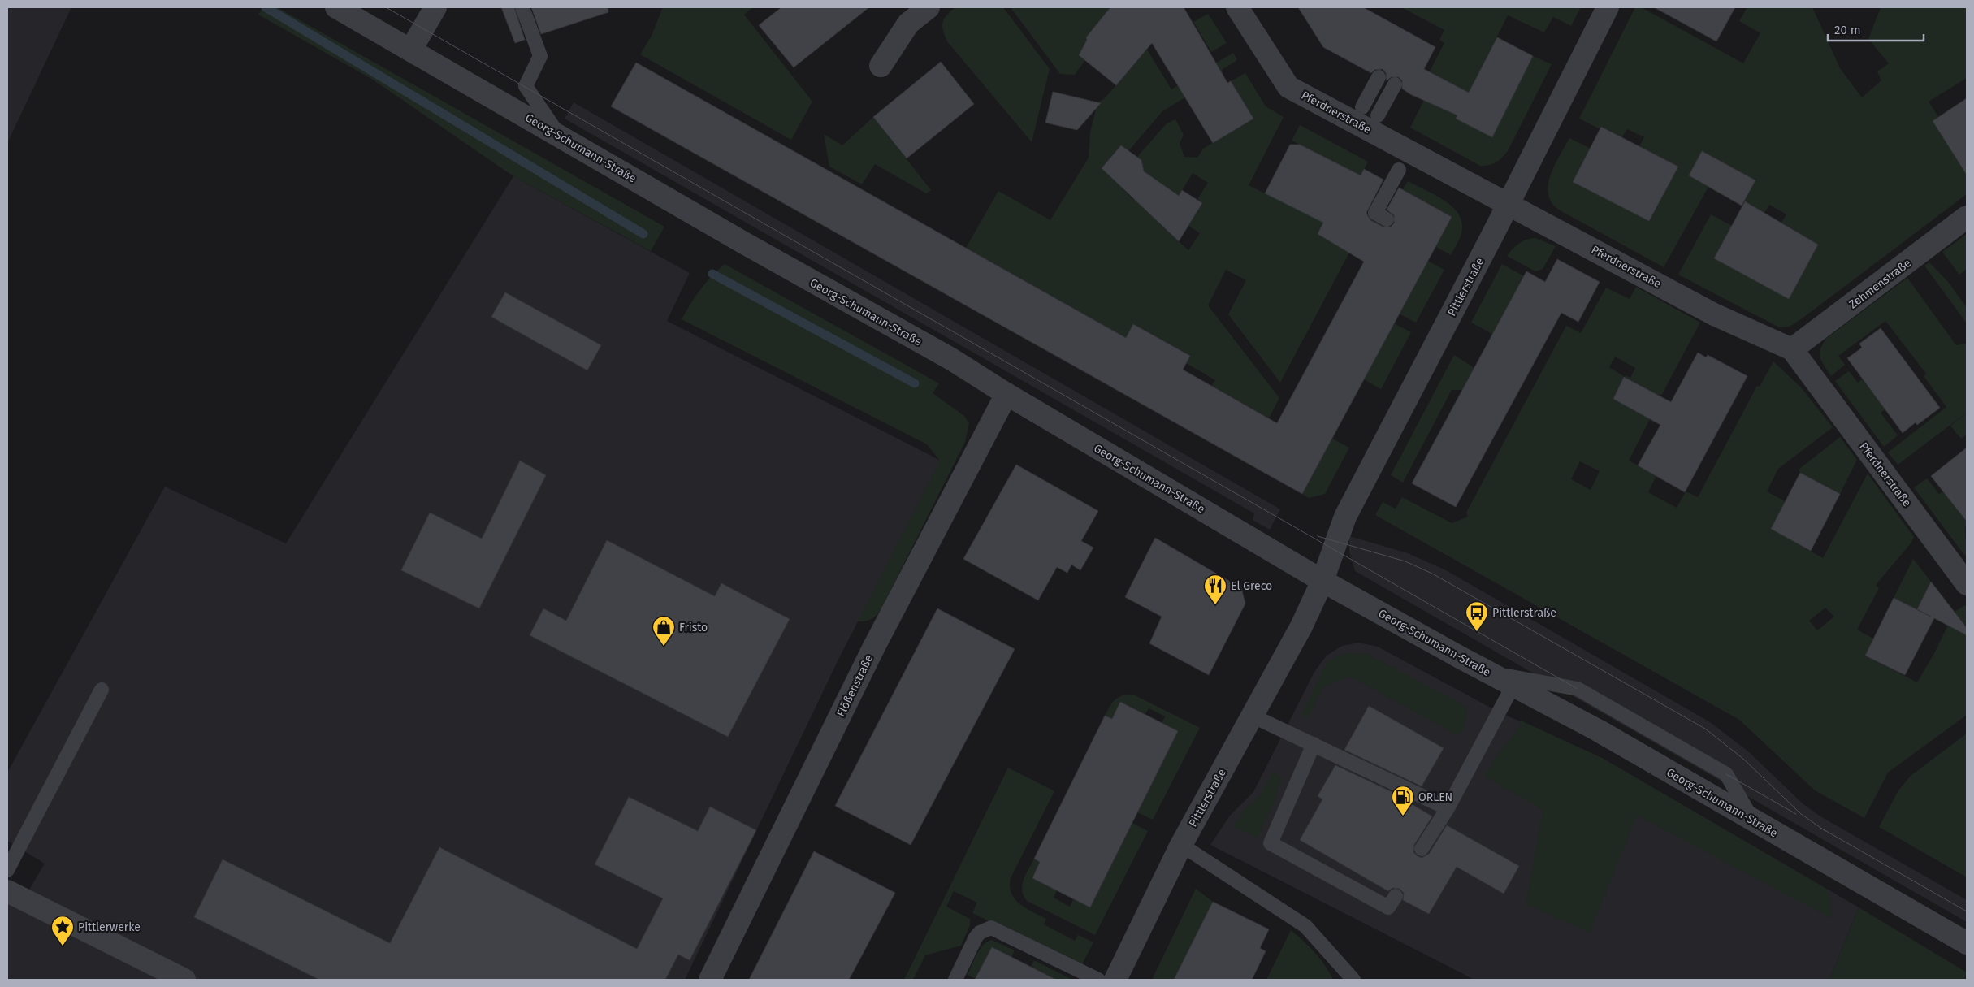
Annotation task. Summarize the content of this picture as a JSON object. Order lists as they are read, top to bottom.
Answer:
{
  "streets": {
    "street": [
      "Pferdnerstraße",
      "Georg-Schumann-Straße",
      "Zehmenstraße",
      "Pittlerstraße",
      "Flößenstraße"
    ]
  },
  "crossings": [
    ["Pferdnerstraße", "Zehmenstraße"],
    ["Pferdnerstraße", "Pittlerstraße"],
    ["Georg-Schumann-Straße", "Pittlerstraße"],
    ["Georg-Schumann-Straße", "Flößenstraße"]
  ],
  "places": {
    "restaurant": ["El Greco"],
    "bus stop": ["Pittlerstraße"],
    "shop": ["Fristo"],
    "fuel station": ["ORLEN"],
    "place": ["Pittlerwerke"]
  },
  "scale_bar": "20 m"
}
